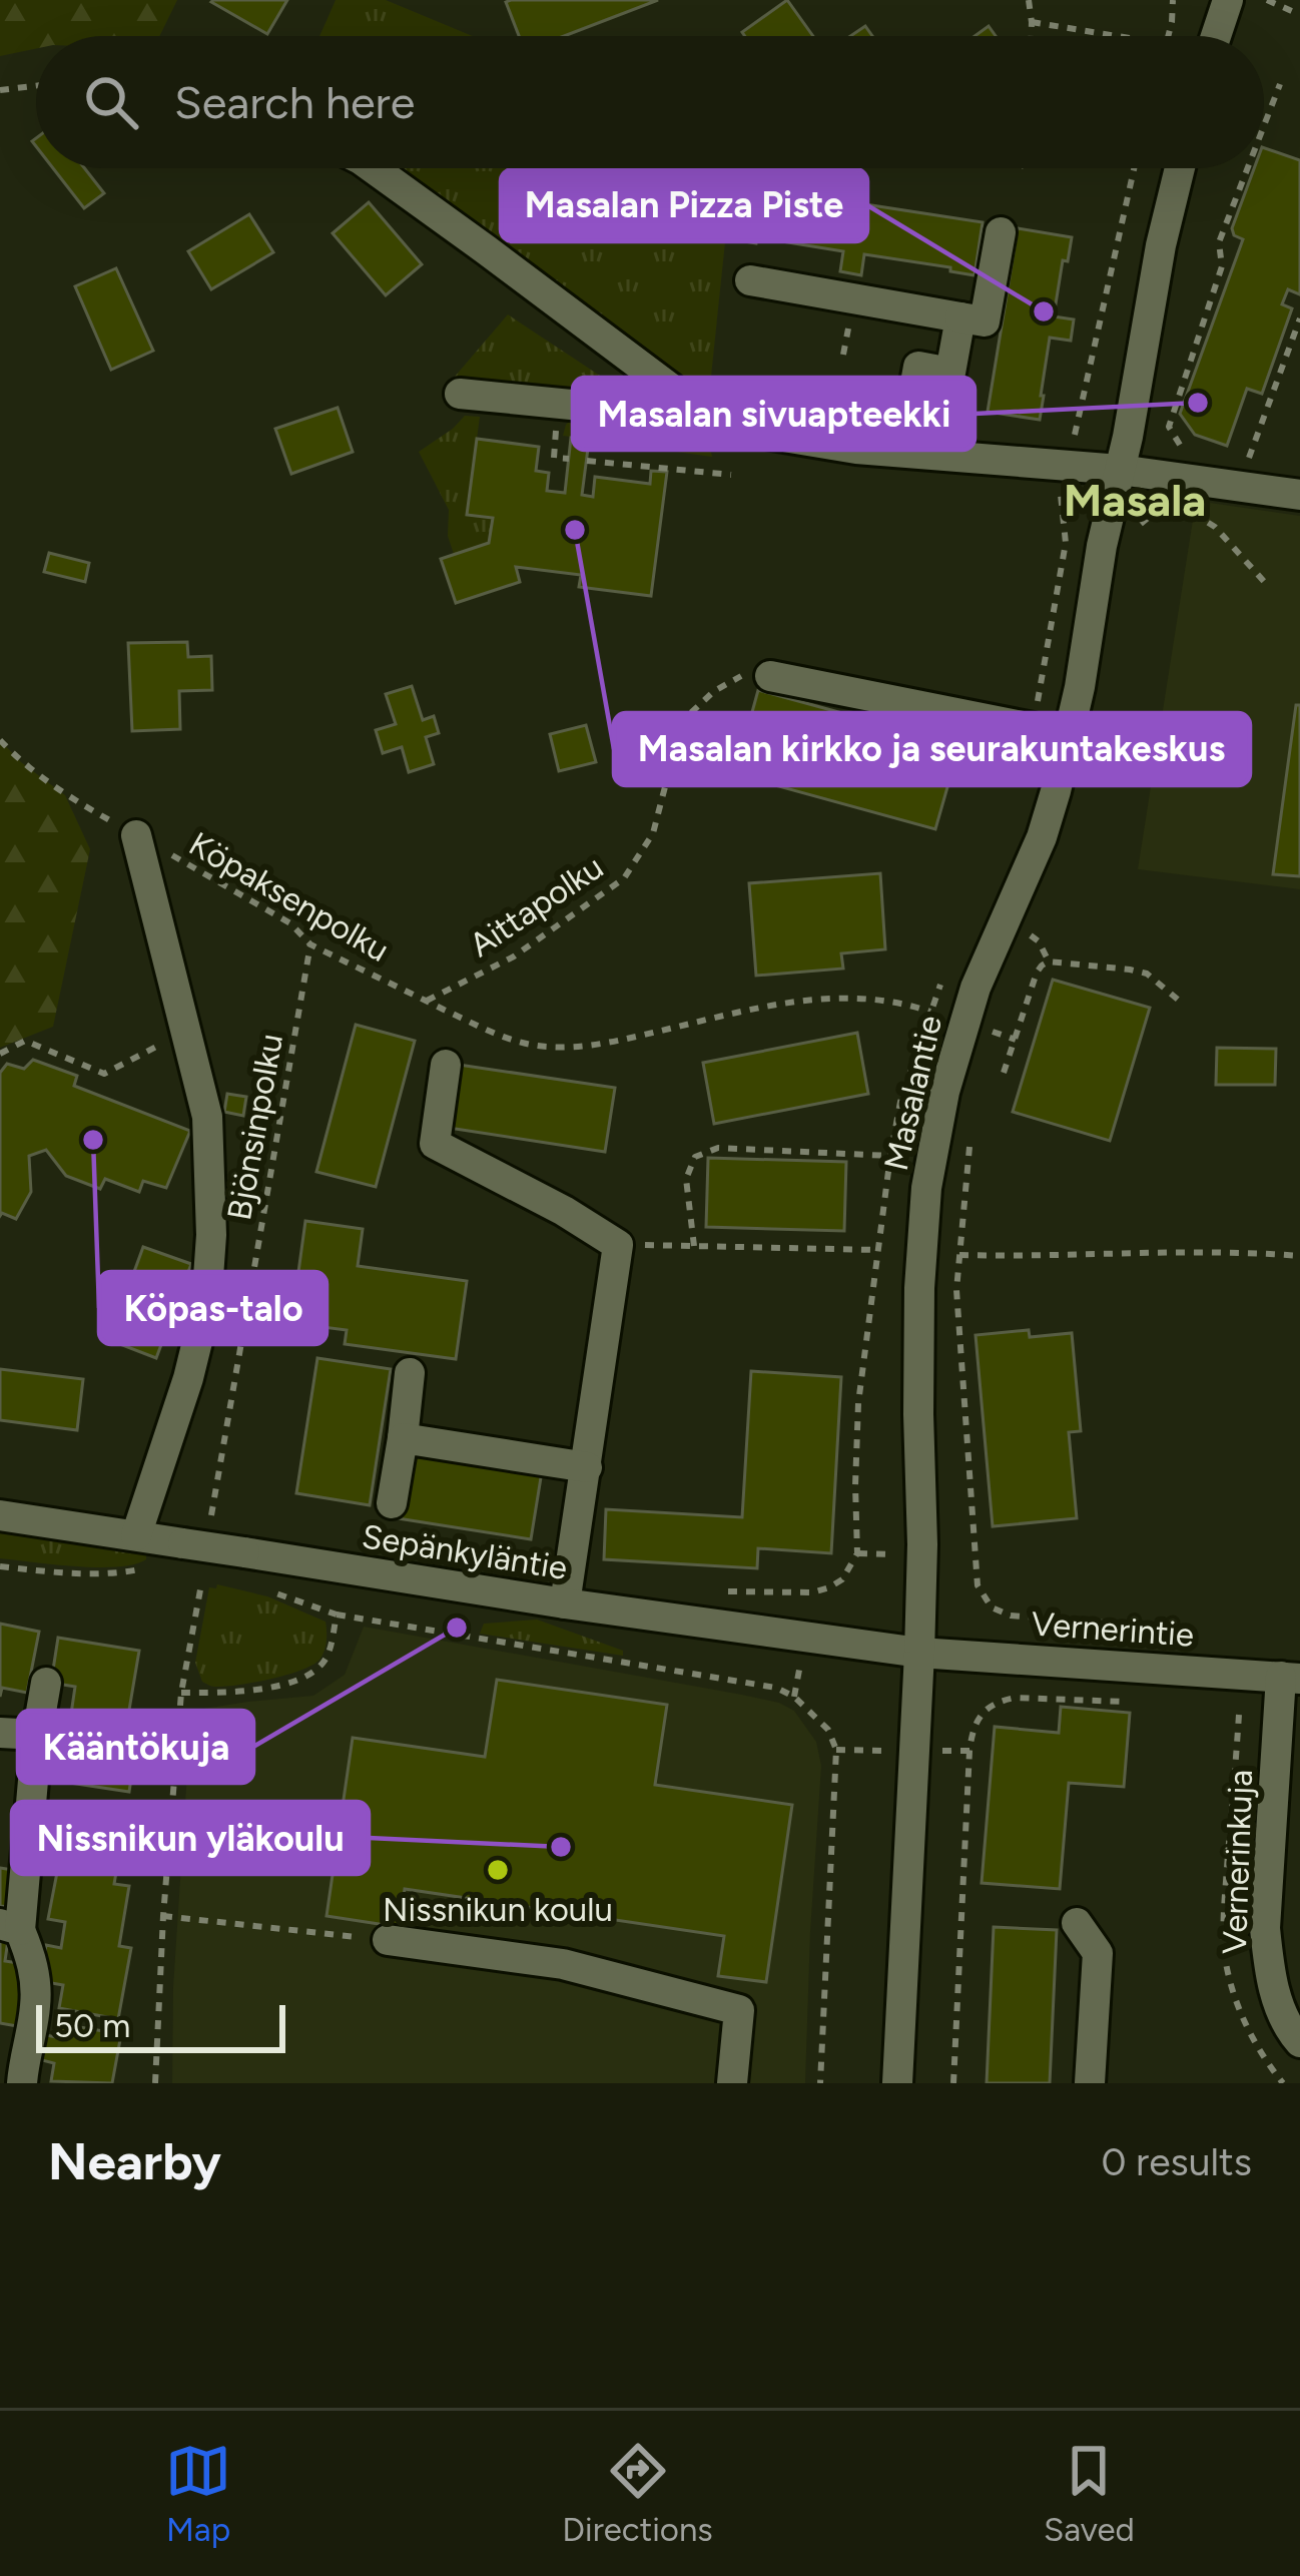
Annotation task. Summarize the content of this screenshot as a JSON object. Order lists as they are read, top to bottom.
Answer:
{
  "streets": {
    "street": [
      "Masalantie",
      "Sepänkyläntie",
      "Vernerintie",
      "Vernerinkuja"
    ],
    "path": ["Köpaksenpolku", "Aittapolku", "Bjönsinpolku"]
  },
  "crossings": [
    ["Köpaksenpolku", "Aittapolku"],
    ["Köpaksenpolku", "Bjönsinpolku"],
    ["Masalantie", "Sepänkyläntie"],
    ["Masalantie", "Vernerintie"],
    ["Bjönsinpolku", "Sepänkyläntie"],
    ["Sepänkyläntie", "Vernerintie"],
    ["Vernerintie", "Vernerinkuja"]
  ],
  "districts": ["Masala"],
  "places": [
    "Masalan Pizza Piste",
    "Masalan sivuapteekki",
    "Masalan kirkko ja seurakuntakeskus",
    "Köpas-talo",
    "Kääntökuja",
    "Nissnikun yläkoulu",
    "Nissnikun koulu"
  ],
  "scale_bar": "50 m",
  "page": {
    "search": "Search here",
    "scale": "50 m",
    "heading": ["Nearby", "0 results"],
    "nav": ["Map", "Directions", "Saved"]
  }
}
